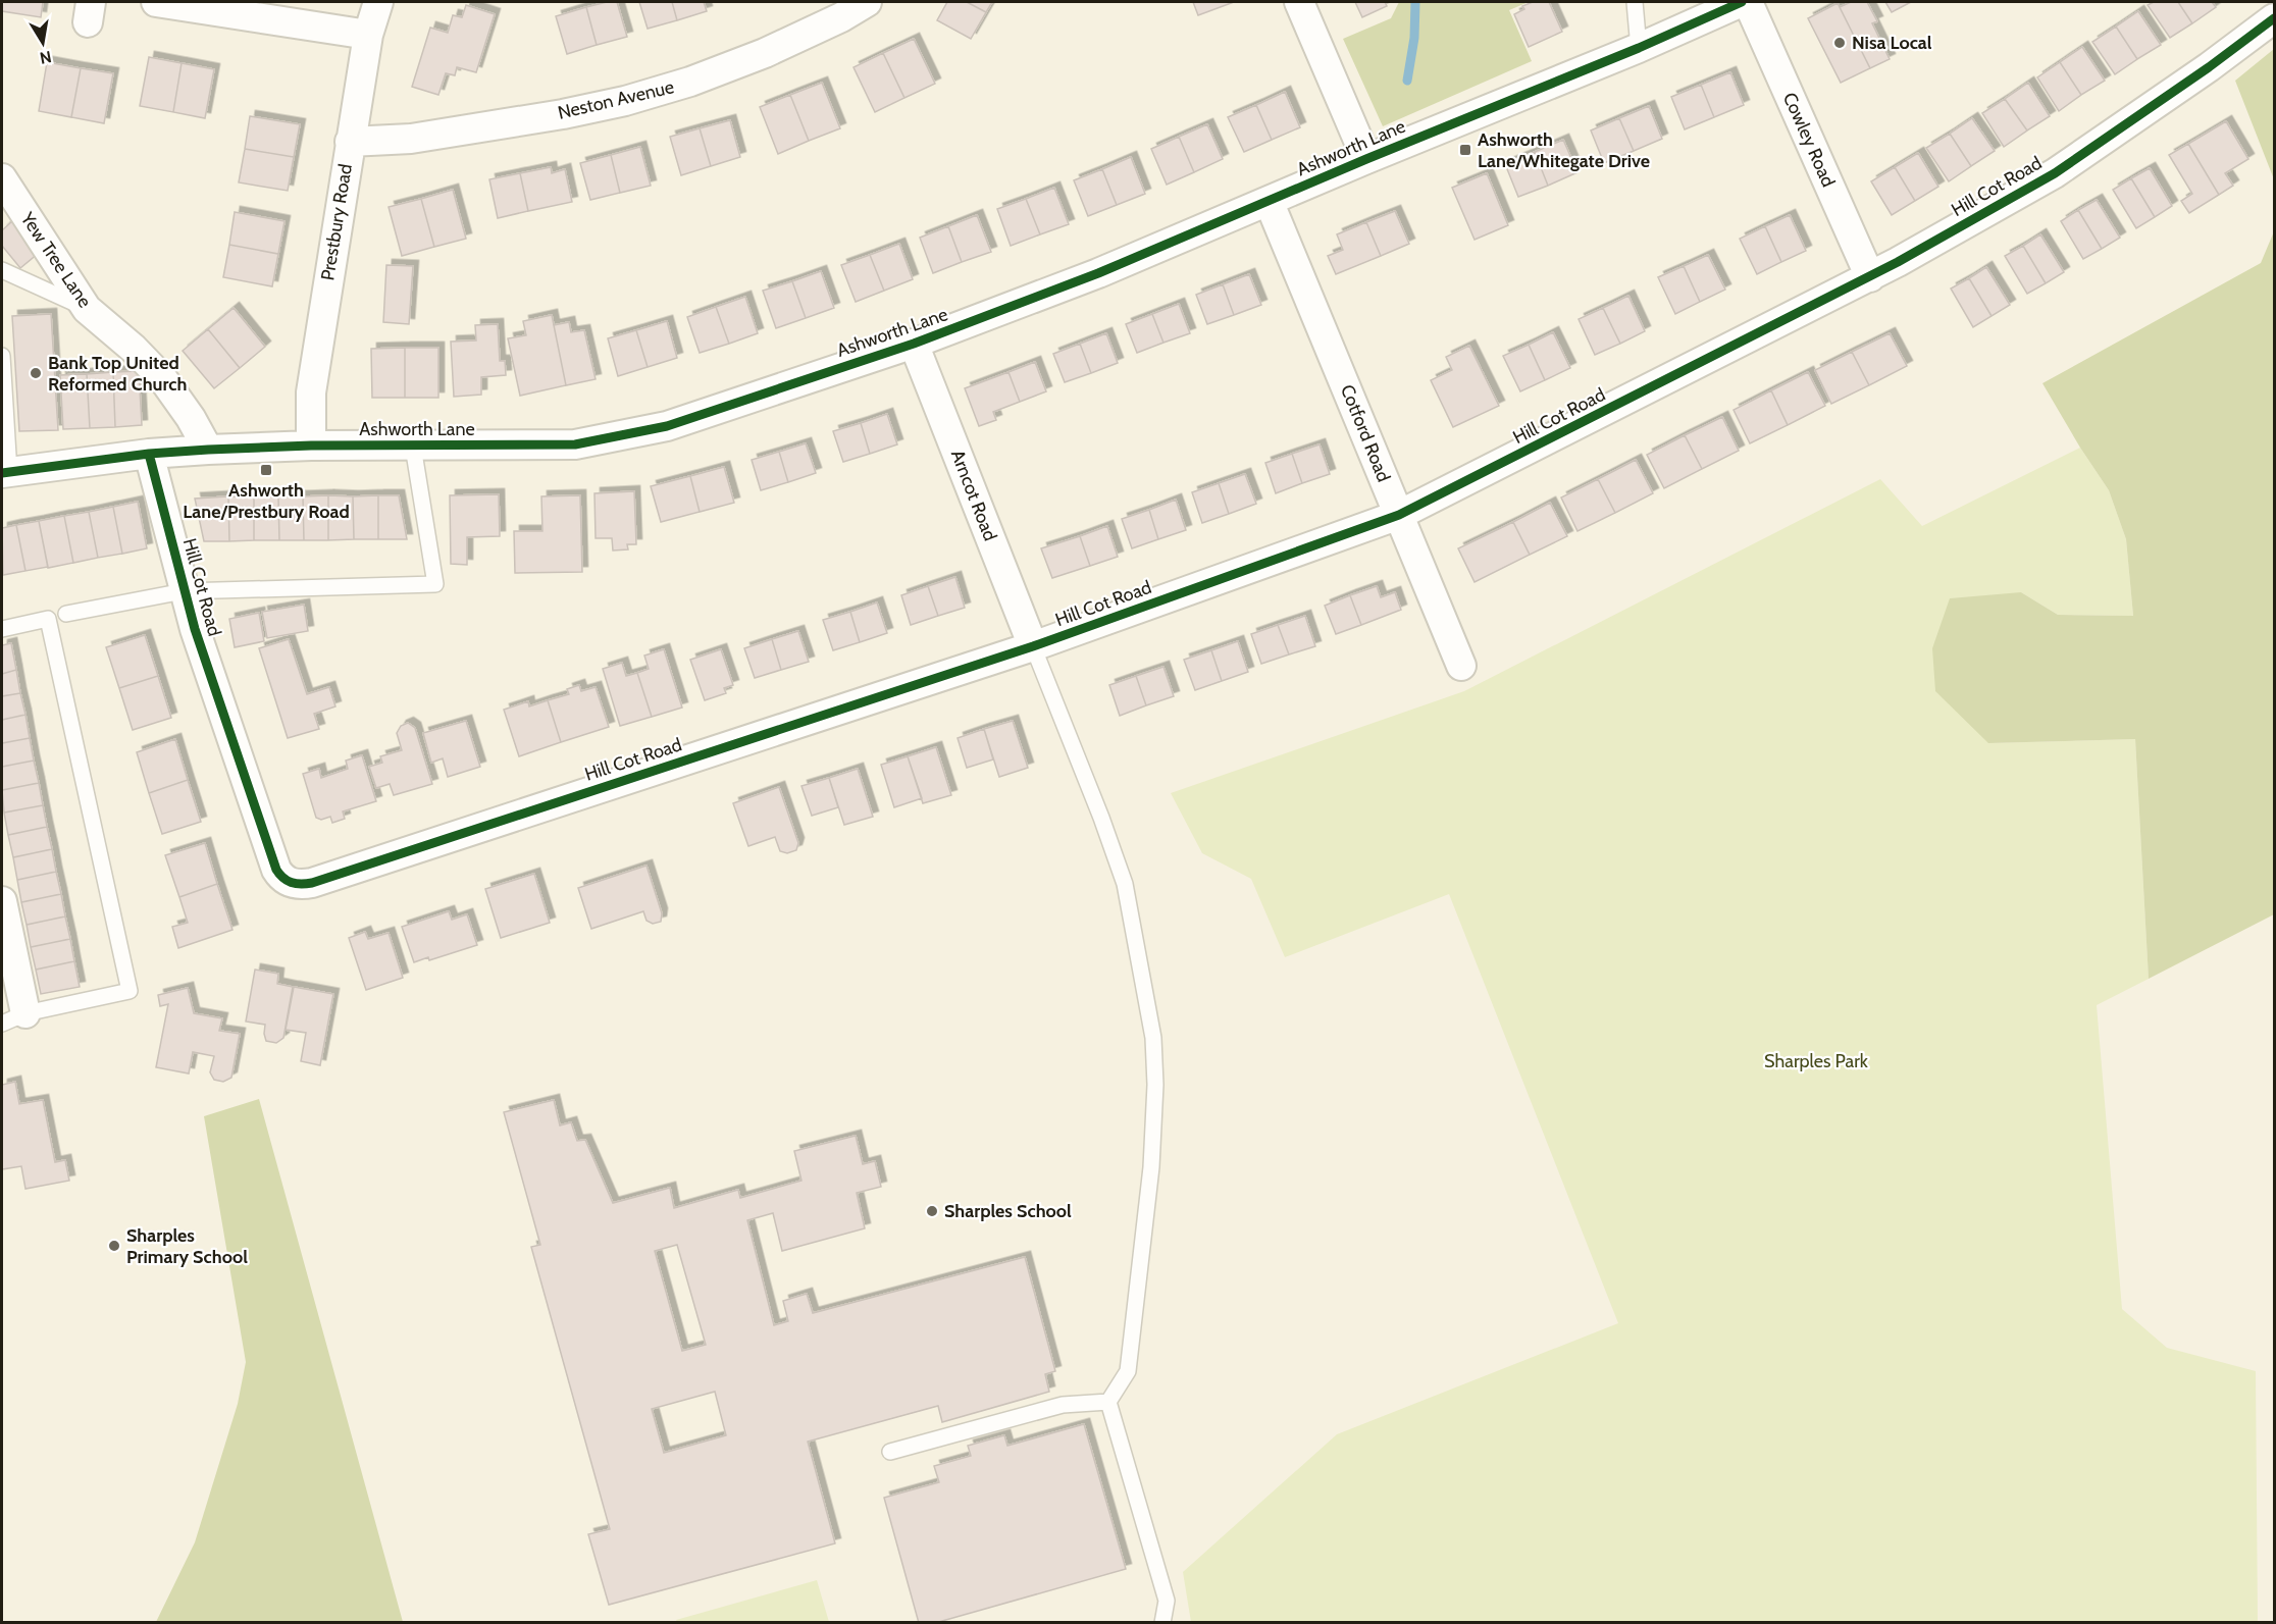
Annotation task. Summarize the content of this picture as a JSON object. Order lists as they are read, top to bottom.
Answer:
{
  "streets": {
    "street": [
      "Neston Avenue",
      "Cowley Road",
      "Ashworth Lane",
      "Hill Cot Road",
      "Prestbury Road",
      "Yew Tree Lane",
      "Cotford Road",
      "Arncot Road"
    ]
  },
  "crossings": [
    ["Neston Avenue", "Prestbury Road"],
    ["Cowley Road", "Hill Cot Road"],
    ["Ashworth Lane", "Hill Cot Road"],
    ["Ashworth Lane", "Prestbury Road"],
    ["Ashworth Lane", "Yew Tree Lane"],
    ["Ashworth Lane", "Cotford Road"],
    ["Ashworth Lane", "Arncot Road"],
    ["Hill Cot Road", "Cotford Road"],
    ["Hill Cot Road", "Arncot Road"]
  ],
  "parks": ["Sharples Park"],
  "places": {
    "other": [
      "Nisa Local",
      "Bank Top United Reformed Church",
      "Sharples School",
      "Sharples Primary School"
    ],
    "transit": ["Ashworth Lane/Whitegate Drive", "Ashworth Lane/Prestbury Road"]
  },
  "north": "bottom"
}
